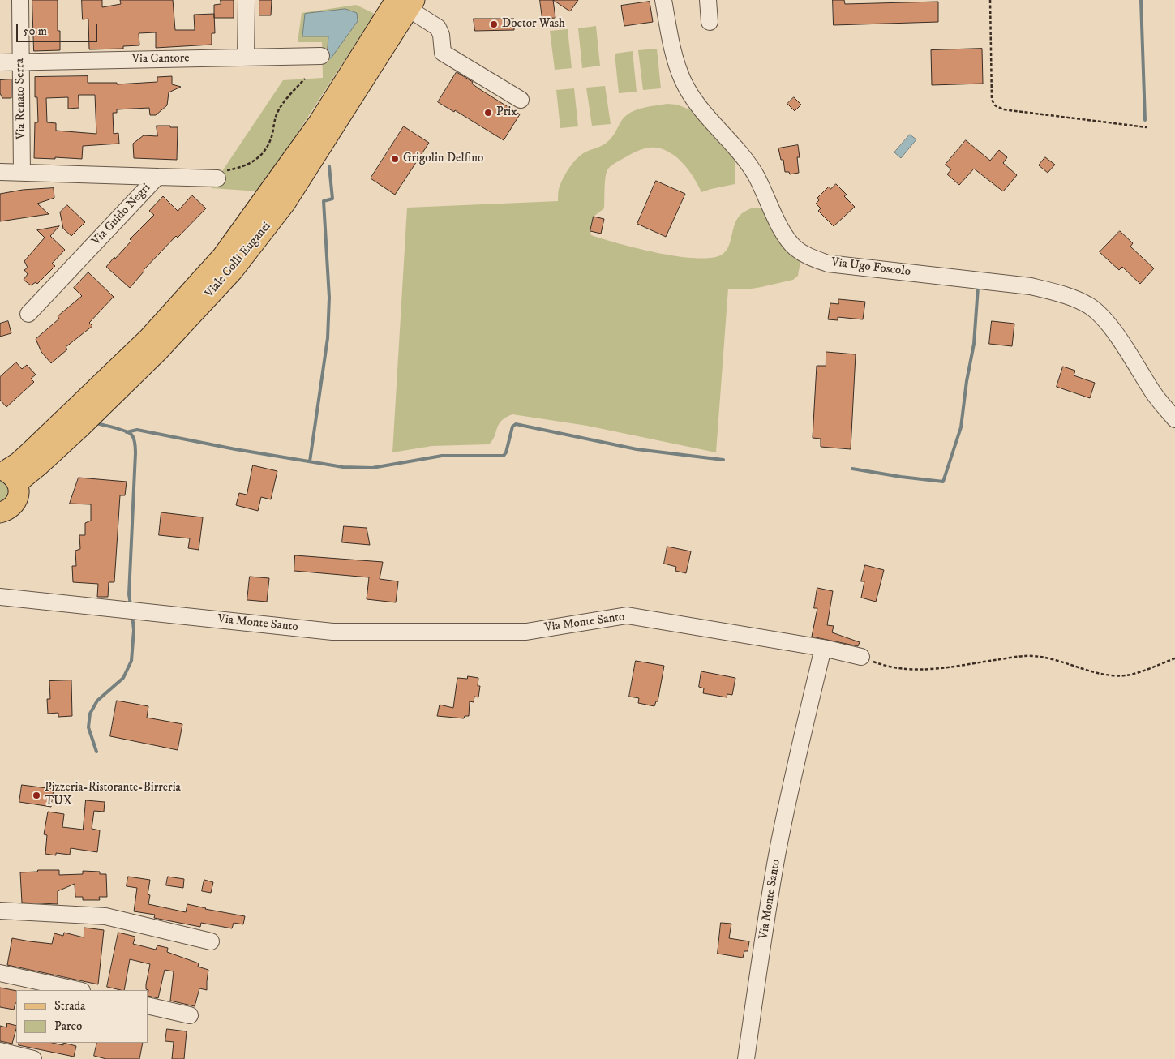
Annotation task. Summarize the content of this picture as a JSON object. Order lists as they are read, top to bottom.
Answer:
{
  "streets": {
    "main road": ["Viale Colli Euganei"],
    "street": [
      "Via Cantore",
      "Via Renato Serra",
      "Via Guido Negri",
      "Via Ugo Foscolo",
      "Via Monte Santo"
    ]
  },
  "crossings": [
    ["Via Cantore", "Via Renato Serra"],
    ["Via Renato Serra", "Via Guido Negri"]
  ],
  "places": [
    "Doctor Wash",
    "Prix",
    "Grigolin Delfino",
    "Pizzeria-Ristorante-Birreria TUX"
  ],
  "legend": ["Strada", "Parco"],
  "scale_bar": "50 m"
}
